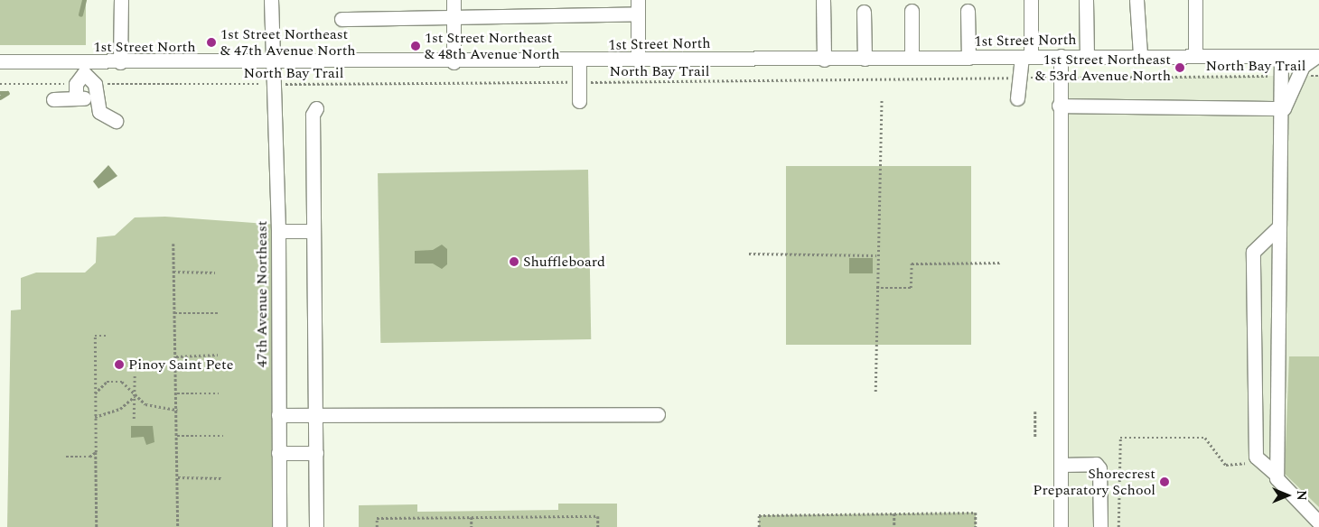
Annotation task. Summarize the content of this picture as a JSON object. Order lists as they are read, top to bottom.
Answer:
{
  "streets": {
    "street": ["1st Street North", "47th Avenue Northeast"],
    "path": ["North Bay Trail"]
  },
  "crossings": [
    ["1st Street North", "47th Avenue Northeast"],
    ["North Bay Trail", "47th Avenue Northeast"]
  ],
  "places": [
    "1st Street Northeast & 47th Avenue North",
    "1st Street Northeast & 48th Avenue North",
    "1st Street Northeast & 53rd Avenue North",
    "Shuffleboard",
    "Pinoy Saint Pete",
    "Shorecrest Preparatory School"
  ],
  "north": "right"
}
